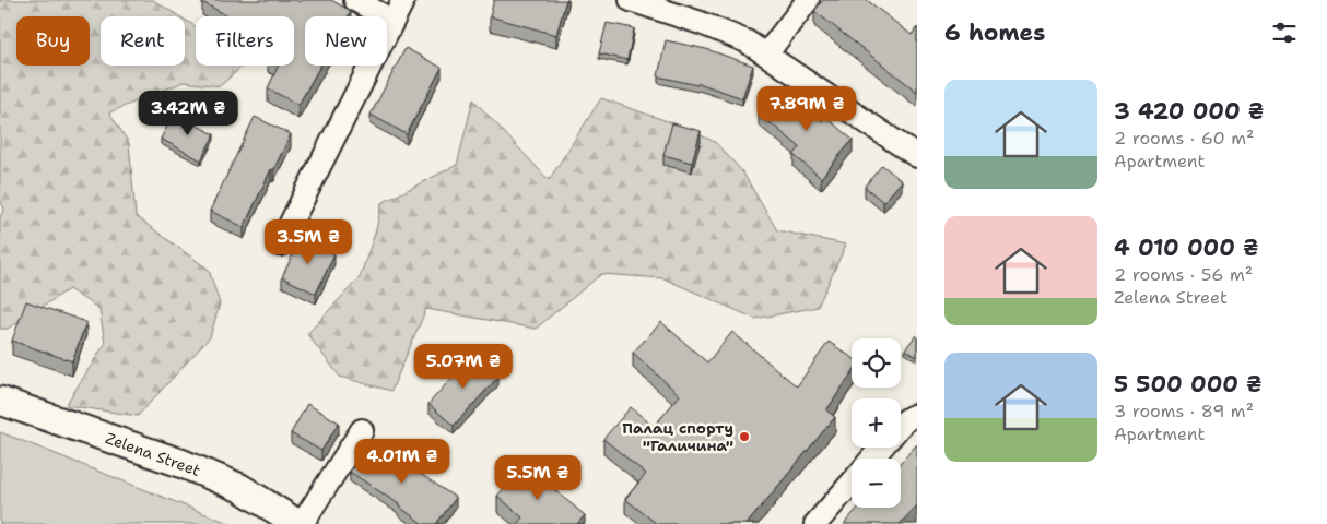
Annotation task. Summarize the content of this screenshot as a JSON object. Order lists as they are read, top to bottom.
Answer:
{
  "streets": {
    "main road": ["Zelena Street"]
  },
  "places": ["Палац спорту \"Галичина\""],
  "page": {
    "heading": "6 homes",
    "chip": [
      "Buy",
      "Rent",
      "Filters",
      "New"
    ],
    "list": [
      {
        "name": "3 420 000 ₴",
        "note": "2 rooms · 60 m² · Apartment"
      },
      {
        "name": "4 010 000 ₴",
        "note": "2 rooms · 56 m² · Zelena Street"
      },
      {
        "name": "5 500 000 ₴",
        "note": "3 rooms · 89 m² · Apartment"
      }
    ],
    "price": [
      "7.89M ₴",
      "3.42M ₴",
      "3.5M ₴",
      "5.07M ₴",
      "4.01M ₴",
      "5.5M ₴"
    ],
    "map_buttons": ["+", "−"]
  }
}
